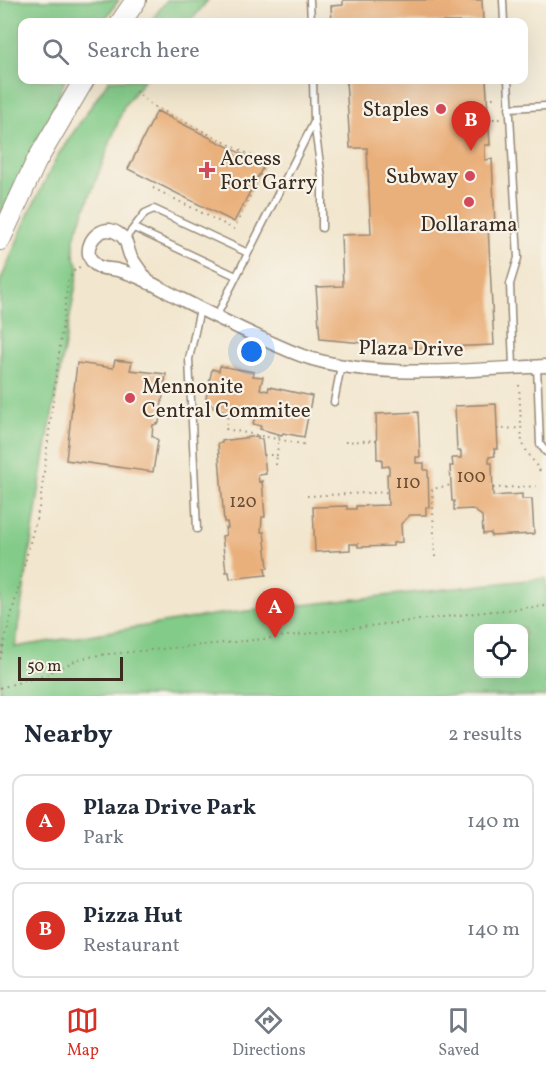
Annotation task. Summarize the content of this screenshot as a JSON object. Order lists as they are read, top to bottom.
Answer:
{
  "streets": {
    "street": ["Plaza Drive"]
  },
  "places": {
    "other": [
      "Staples",
      "Subway",
      "Dollarama",
      "Mennonite Central Commitee"
    ],
    "health": ["Access Fort Garry"]
  },
  "house_numbers": ["100", "110", "120"],
  "scale_bar": "50 m",
  "page": {
    "search": "Search here",
    "pins": ["B", "A"],
    "scale": "50 m",
    "heading": ["Nearby", "2 results"],
    "list": [
      {
        "mark": "A",
        "name": "Plaza Drive Park",
        "note": "Park",
        "value": "140 m"
      },
      {
        "mark": "B",
        "name": "Pizza Hut",
        "note": "Restaurant",
        "value": "140 m"
      }
    ],
    "nav": ["Map", "Directions", "Saved"]
  }
}
